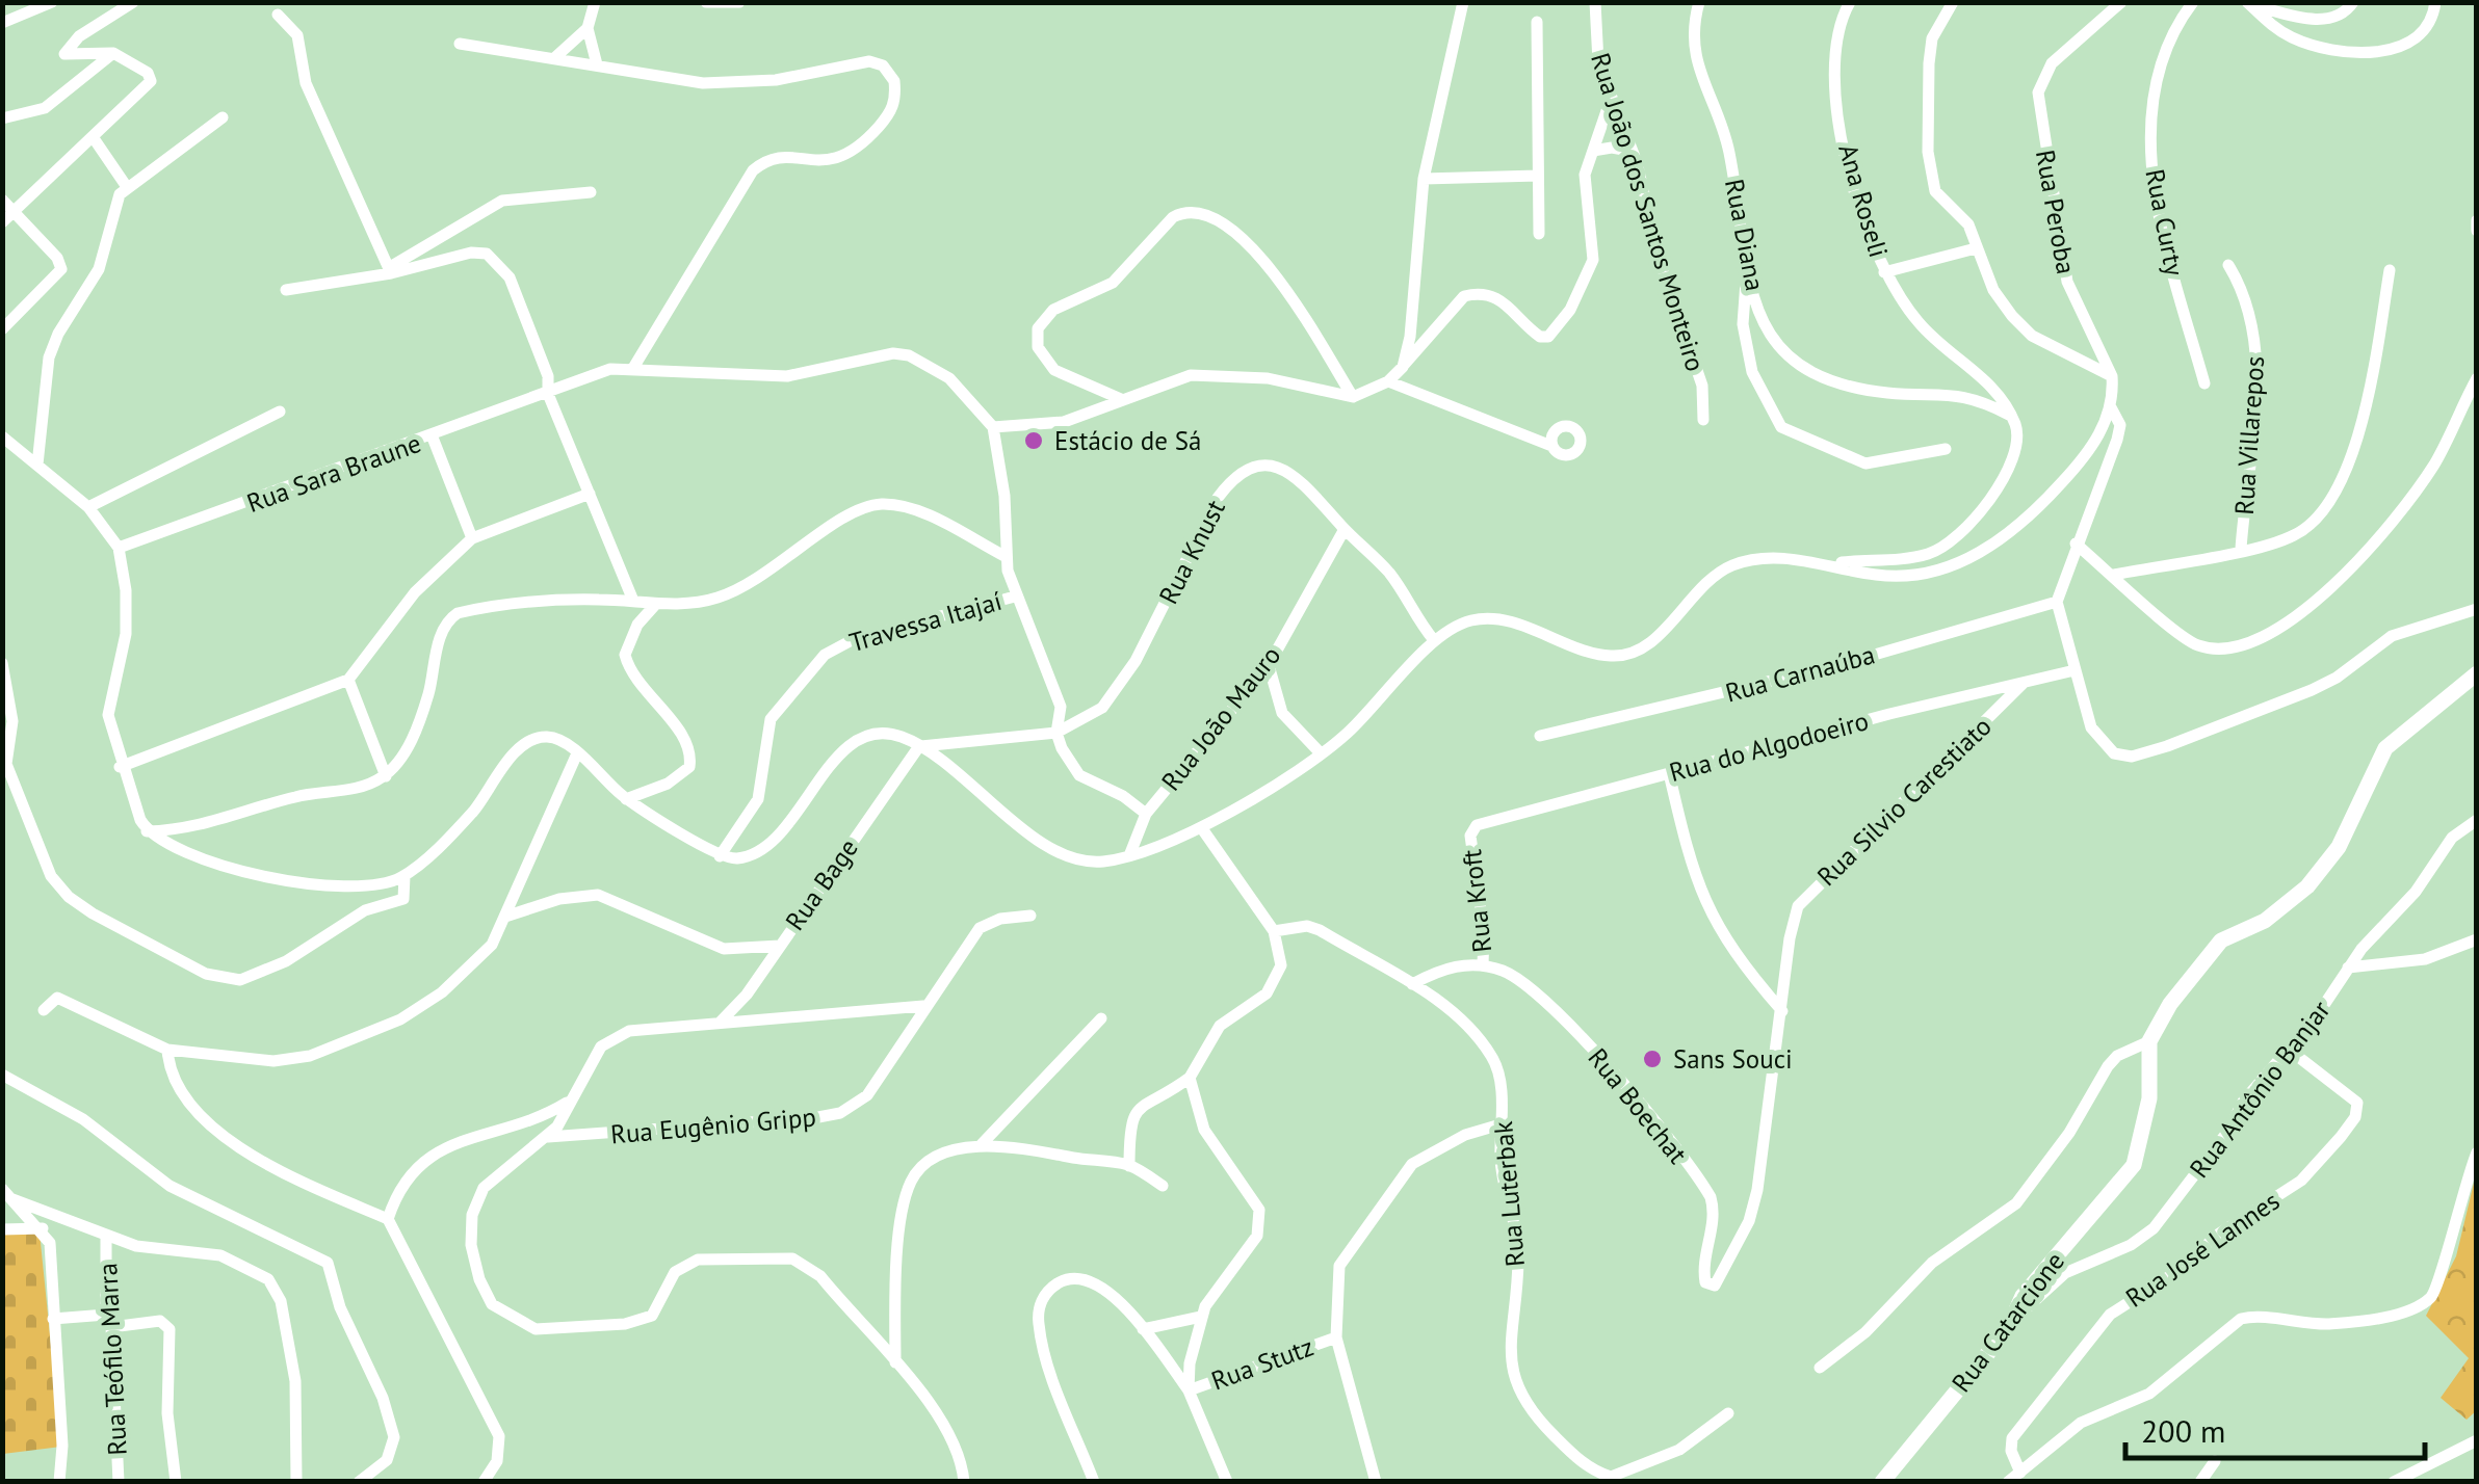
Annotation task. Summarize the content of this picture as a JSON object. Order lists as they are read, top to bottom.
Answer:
{
  "streets": {
    "street": [
      "Ana Roseli",
      "Rua João dos Santos Monteiro",
      "Rua Peroba",
      "Rua Curty",
      "Rua Diana",
      "Rua Villarepos",
      "Rua Sara Braune",
      "Rua Knust",
      "Travessa Itajaí",
      "Rua Carnaúba",
      "Rua João Mauro",
      "Rua do Algodoeiro",
      "Rua Silvio Carestiato",
      "Rua Bage",
      "Rua Kroft",
      "Rua Antônio Banjar",
      "Rua Boechat",
      "Rua Eugênio Gripp",
      "Rua Luterbak",
      "Rua José Lannes",
      "Rua Catarcione",
      "Rua Teófilo Marra",
      "Rua Stutz"
    ]
  },
  "crossings": [
    ["Ana Roseli", "Rua Diana"],
    ["Rua Knust", "Rua João Mauro"],
    ["Rua Knust", "Rua Bage"],
    ["Rua do Algodoeiro", "Rua Silvio Carestiato"],
    ["Rua do Algodoeiro", "Rua Kroft"],
    ["Rua Silvio Carestiato", "Rua Boechat"],
    ["Rua Kroft", "Rua Boechat"],
    ["Rua Antônio Banjar", "Rua José Lannes"],
    ["Rua Antônio Banjar", "Rua Catarcione"]
  ],
  "places": ["Estácio de Sá", "Sans Souci"],
  "scale_bar": "200 m"
}
